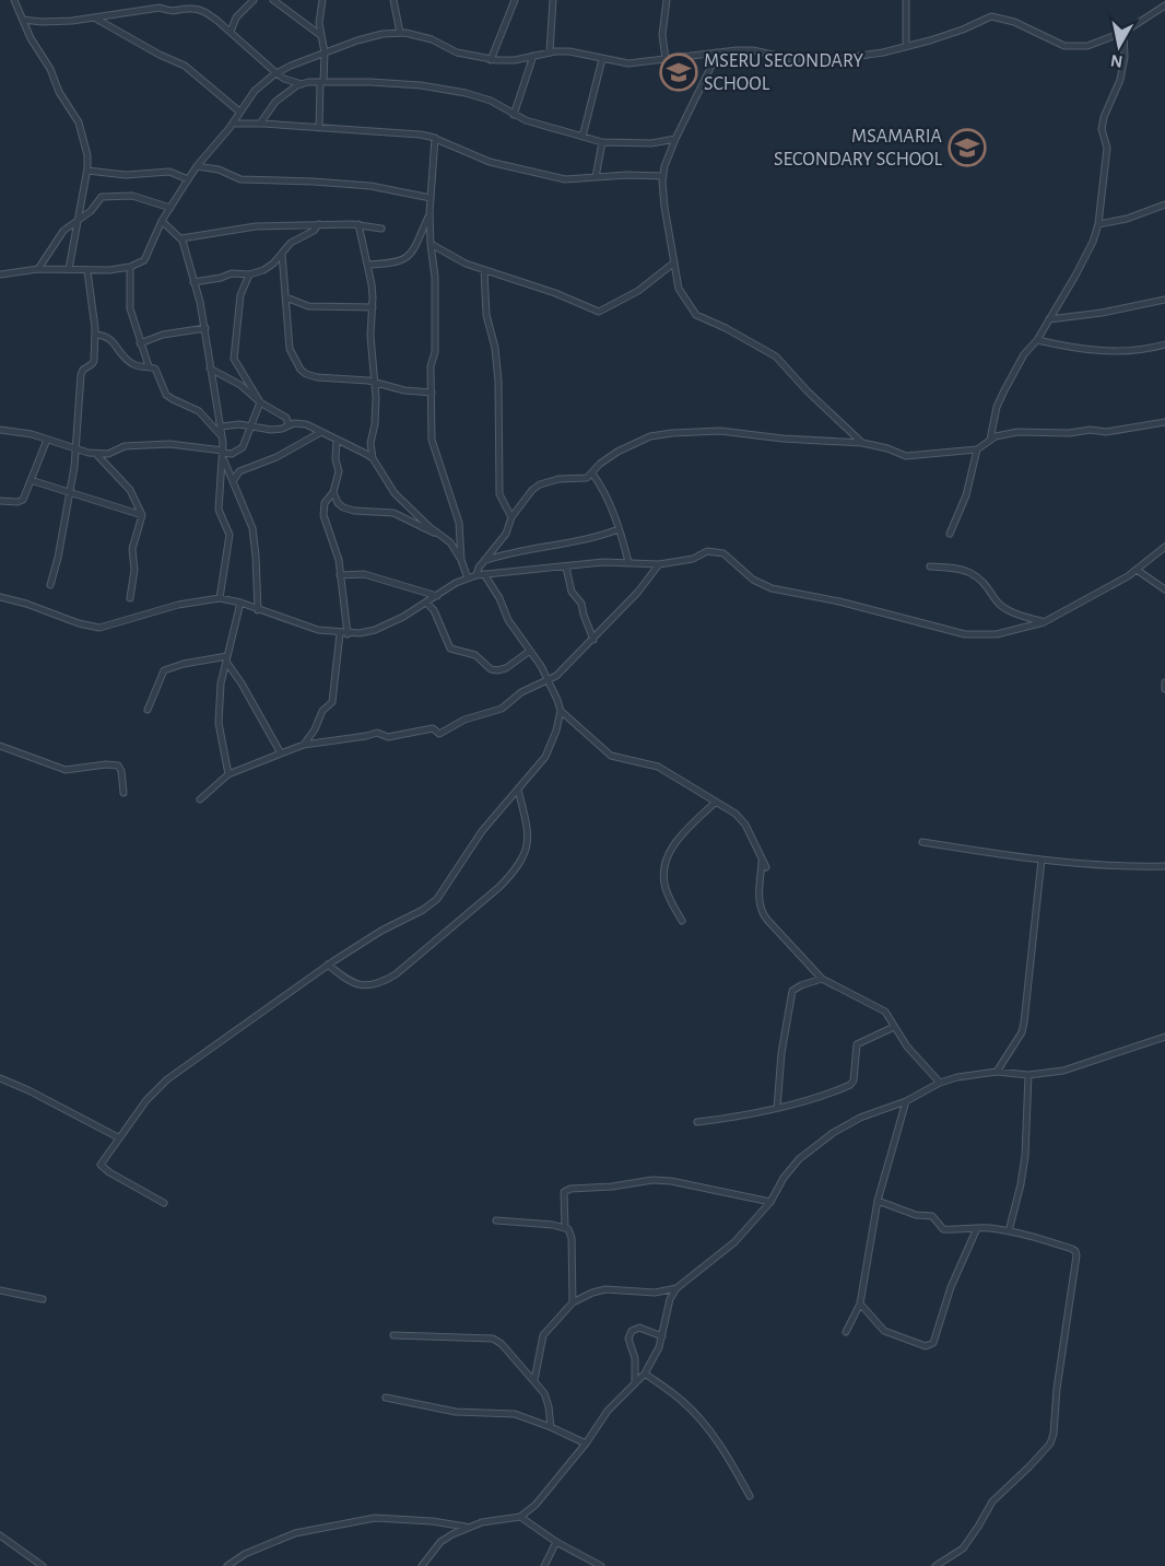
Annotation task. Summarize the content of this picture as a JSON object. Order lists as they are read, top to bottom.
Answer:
{
  "places": {
    "school or university": ["MSERU SECONDARY SCHOOL", "MSAMARIA SECONDARY SCHOOL"]
  },
  "north": "bottom"
}
